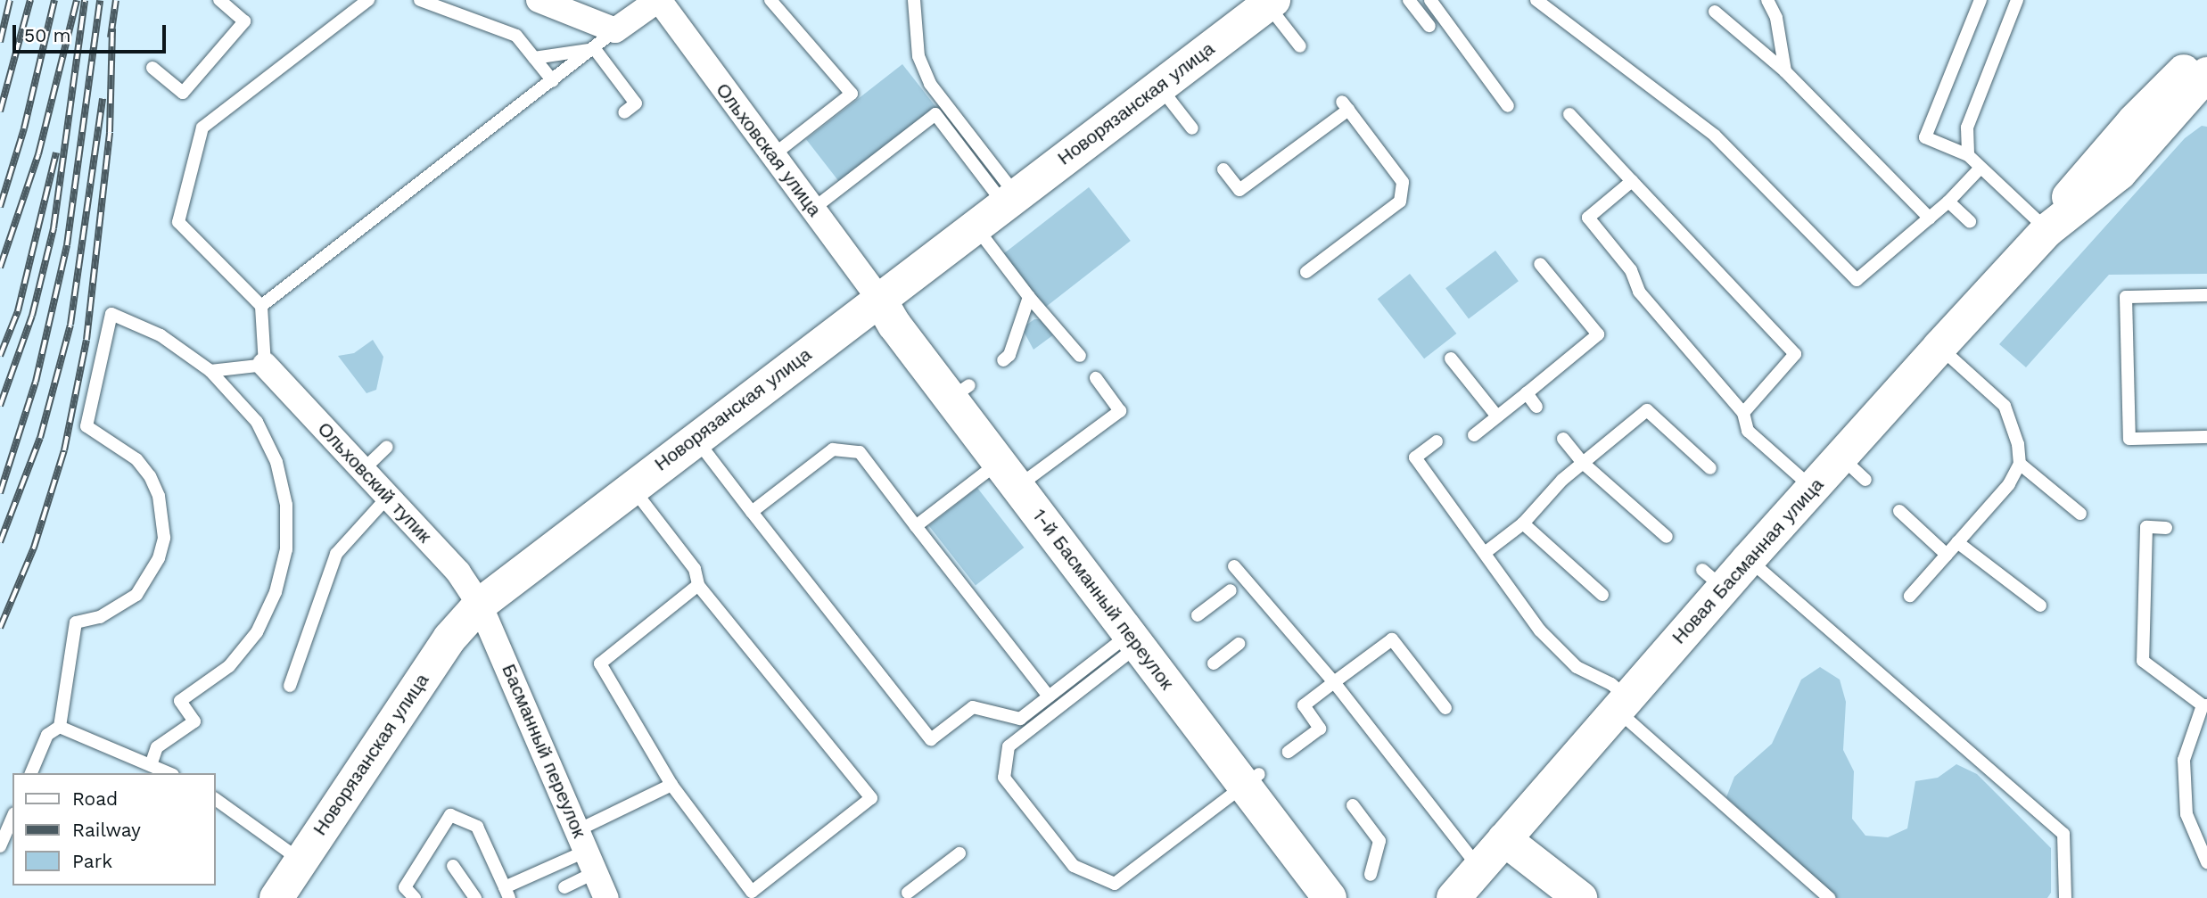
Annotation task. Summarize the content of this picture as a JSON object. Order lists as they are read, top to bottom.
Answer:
{
  "streets": {
    "street": [
      "Новорязанская улица",
      "Ольховская улица",
      "Ольховский тупик",
      "Новая Басманная улица",
      "1-й Басманный переулок",
      "Басманный переулок"
    ]
  },
  "crossings": [
    ["Новорязанская улица", "Ольховская улица"],
    ["Новорязанская улица", "Ольховский тупик"],
    ["Новорязанская улица", "1-й Басманный переулок"],
    ["Новорязанская улица", "Басманный переулок"],
    ["Ольховская улица", "1-й Басманный переулок"],
    ["Ольховский тупик", "Басманный переулок"]
  ],
  "legend": ["Road", "Railway", "Park"],
  "scale_bar": "50 m"
}
